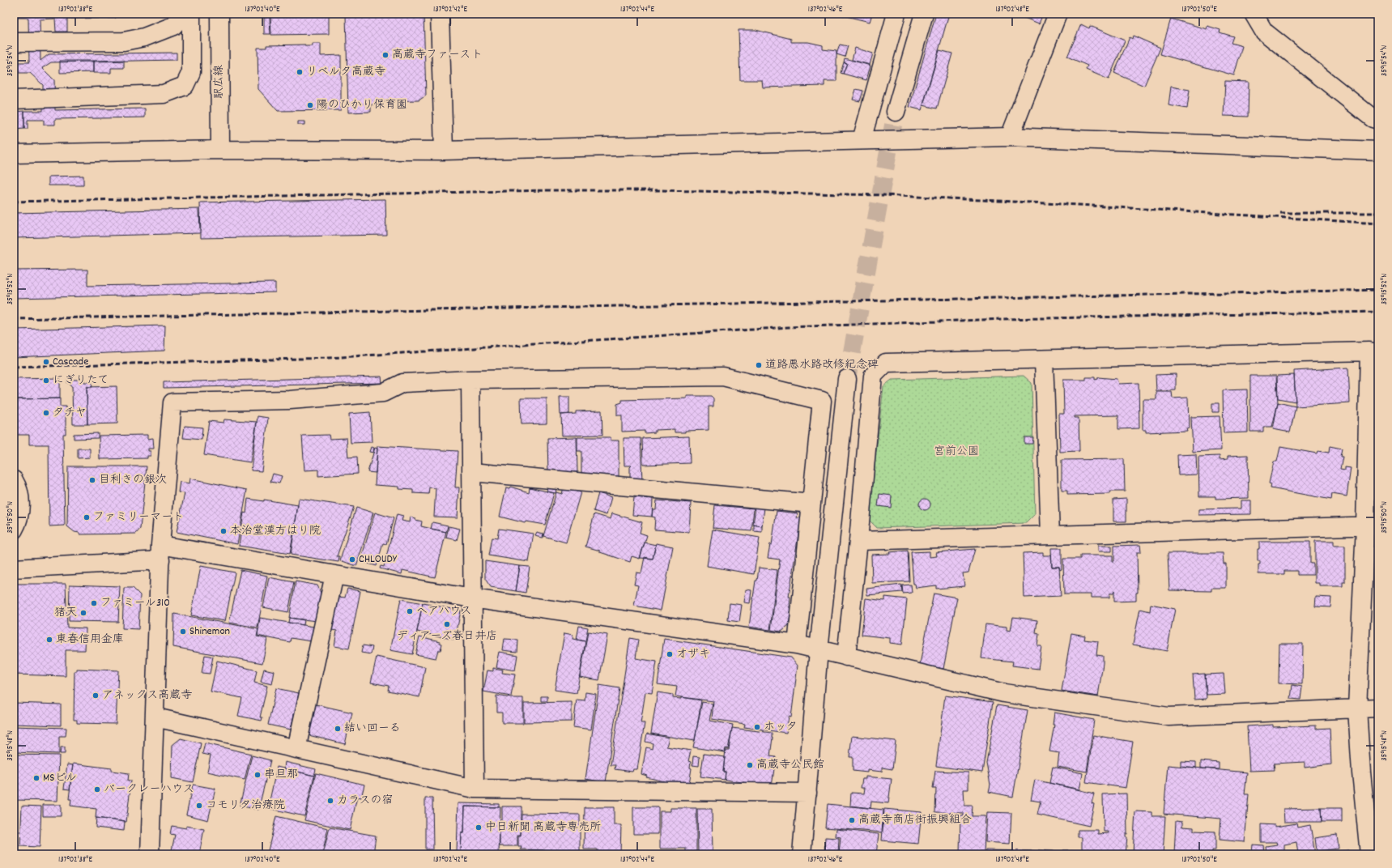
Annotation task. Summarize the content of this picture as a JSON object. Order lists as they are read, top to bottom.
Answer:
{
  "streets": {
    "street": ["駅広線"]
  },
  "parks": ["宮前公園"],
  "places": [
    "高蔵寺ファースト",
    "リベルタ高蔵寺",
    "陽のひかり保育園",
    "Cascade",
    "道路悪水路改修紀念碑",
    "にぎりたて",
    "タチヤ",
    "目利きの銀次",
    "ファミリーマート",
    "本治堂漢方はり院",
    "CHLOUDY",
    "ファミール310",
    "ヘアハウス",
    "猪天",
    "ディアーズ春日井店",
    "Shinemon",
    "東春信用金庫",
    "オザキ",
    "アネックス高蔵寺",
    "ホッタ",
    "結い回ーる",
    "高蔵寺公民館",
    "串旦那",
    "MSビル",
    "バークレーハウス",
    "カラスの宿",
    "コモリタ治療院",
    "高蔵寺商店街振興組合",
    "中日新聞 高蔵寺専売所"
  ],
  "coordinates": [
    "137°02'38\"E",
    "137°02'40\"E",
    "137°02'42\"E",
    "137°02'44\"E",
    "137°02'46\"E",
    "137°02'48\"E",
    "137°02'50\"E",
    "35°15'54\"N",
    "35°15'52\"N",
    "35°15'50\"N",
    "35°15'48\"N"
  ]
}
